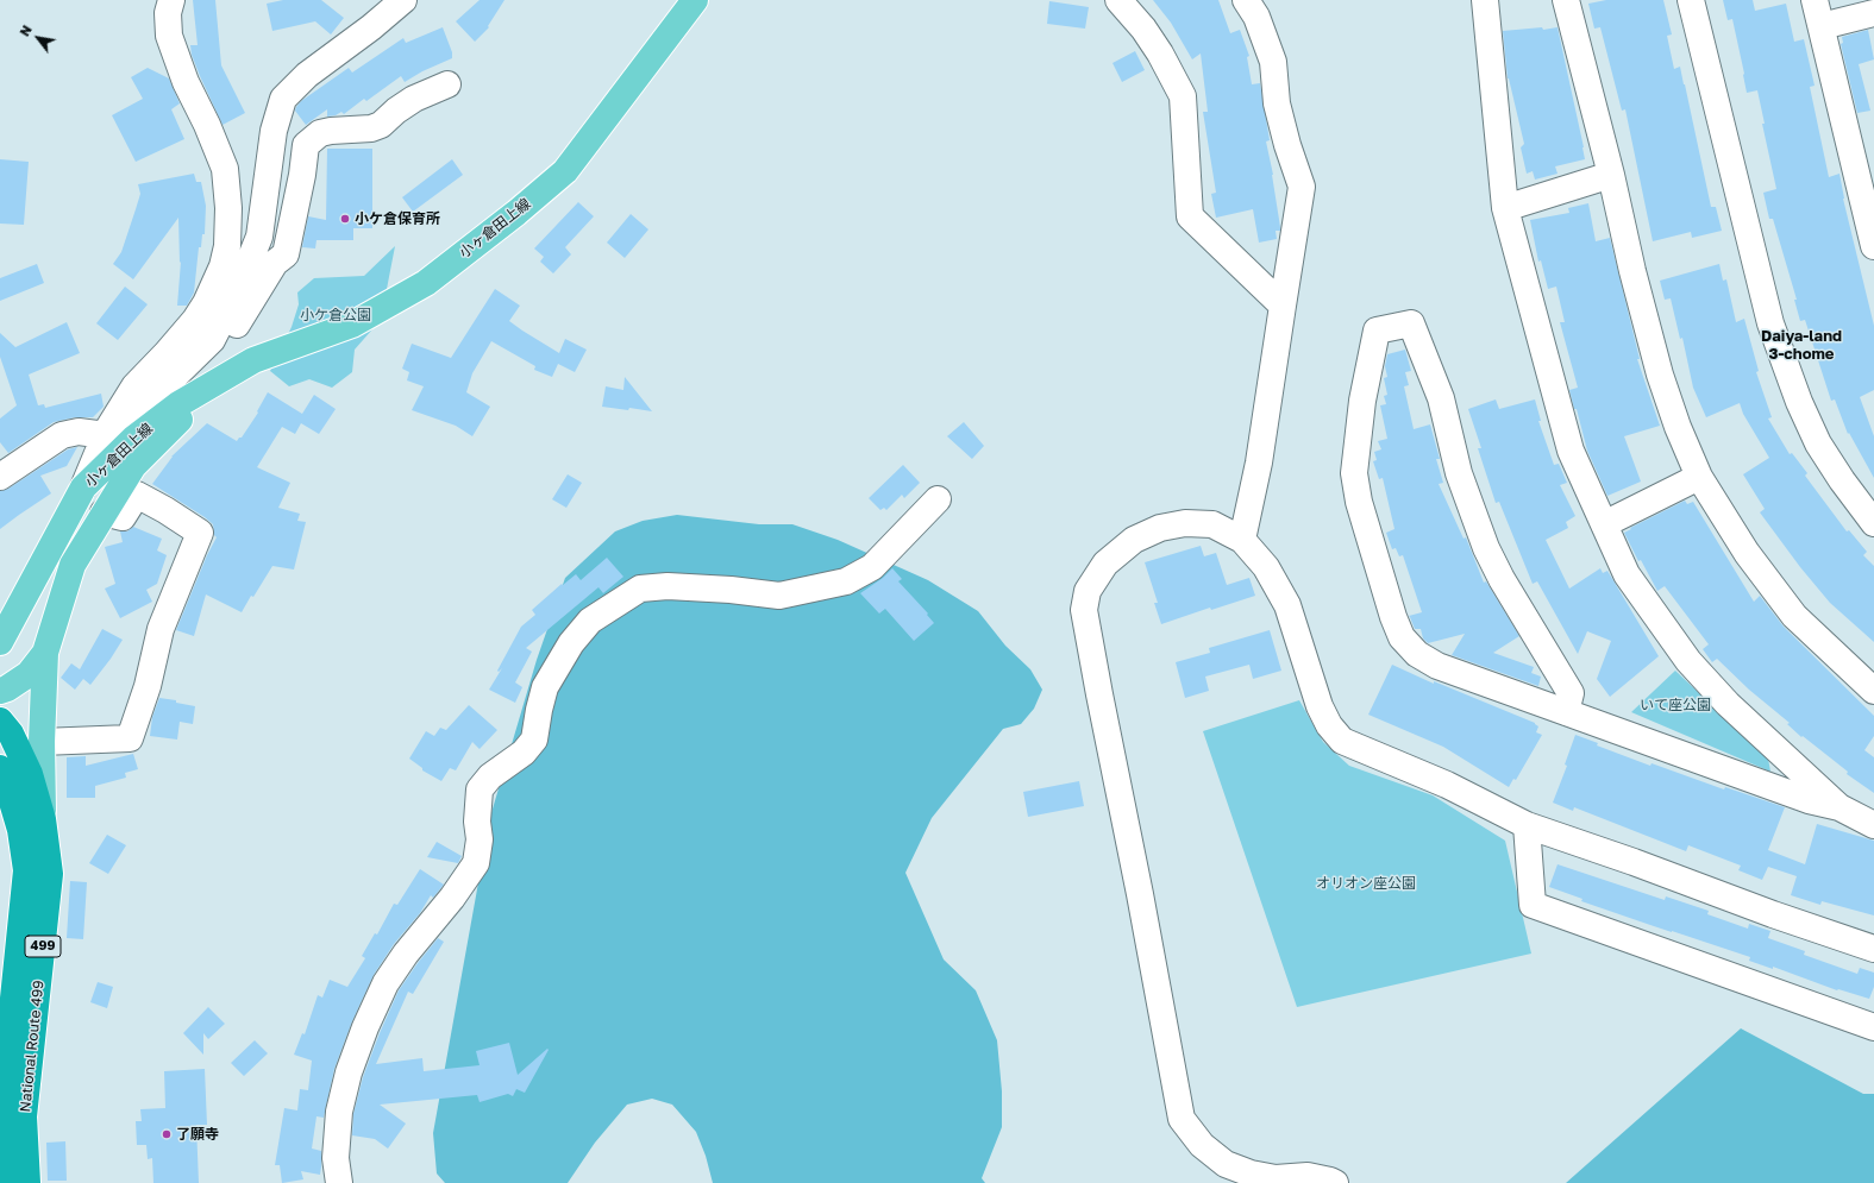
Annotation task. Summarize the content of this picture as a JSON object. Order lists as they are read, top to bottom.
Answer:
{
  "streets": {
    "highway": ["499", "National Route 499"],
    "main road": ["小ヶ倉田上線"]
  },
  "crossings": [
    ["小ヶ倉田上線", "National Route 499"]
  ],
  "districts": ["Daiya-land 3-chome"],
  "parks": ["小ケ倉公園", "いて座公園", "オリオン座公園"],
  "places": ["小ケ倉保育所", "了願寺"],
  "north": "top left"
}
